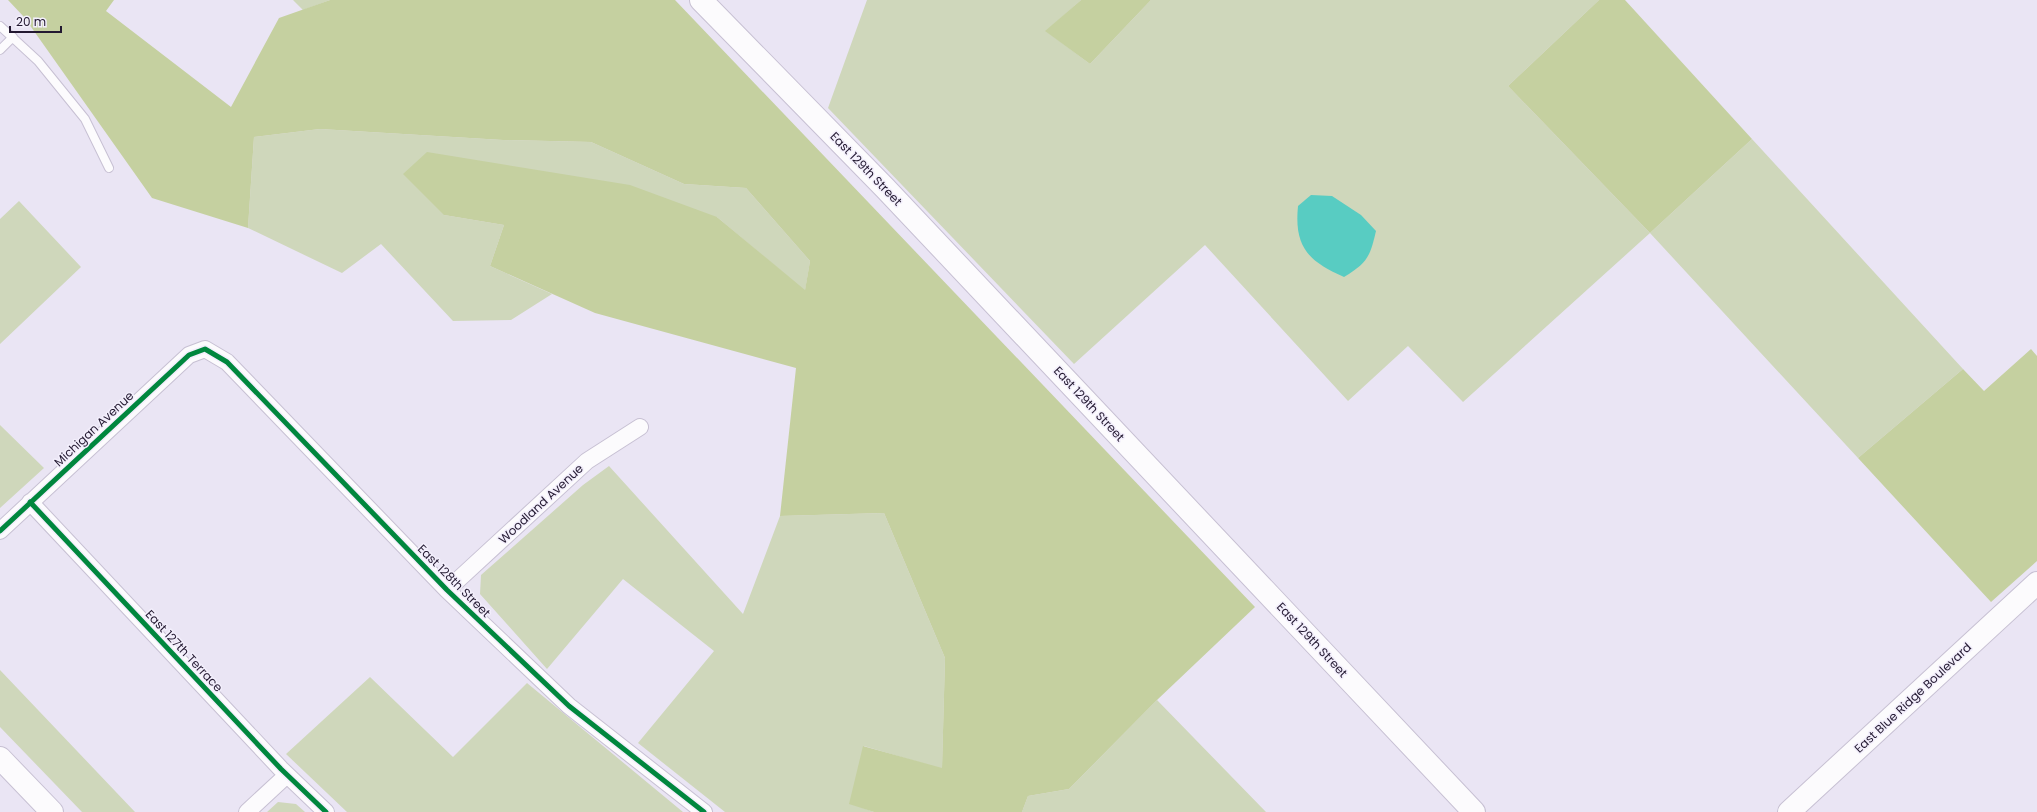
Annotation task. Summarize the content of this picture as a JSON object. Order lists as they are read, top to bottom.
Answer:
{
  "streets": {
    "main road": ["East 129th Street", "East Blue Ridge Boulevard"],
    "street": [
      "Michigan Avenue",
      "Woodland Avenue",
      "East 128th Street",
      "East 127th Terrace"
    ]
  },
  "crossings": [
    ["Michigan Avenue", "East 128th Street"],
    ["Michigan Avenue", "East 127th Terrace"],
    ["Woodland Avenue", "East 128th Street"]
  ],
  "scale_bar": "20 m"
}
